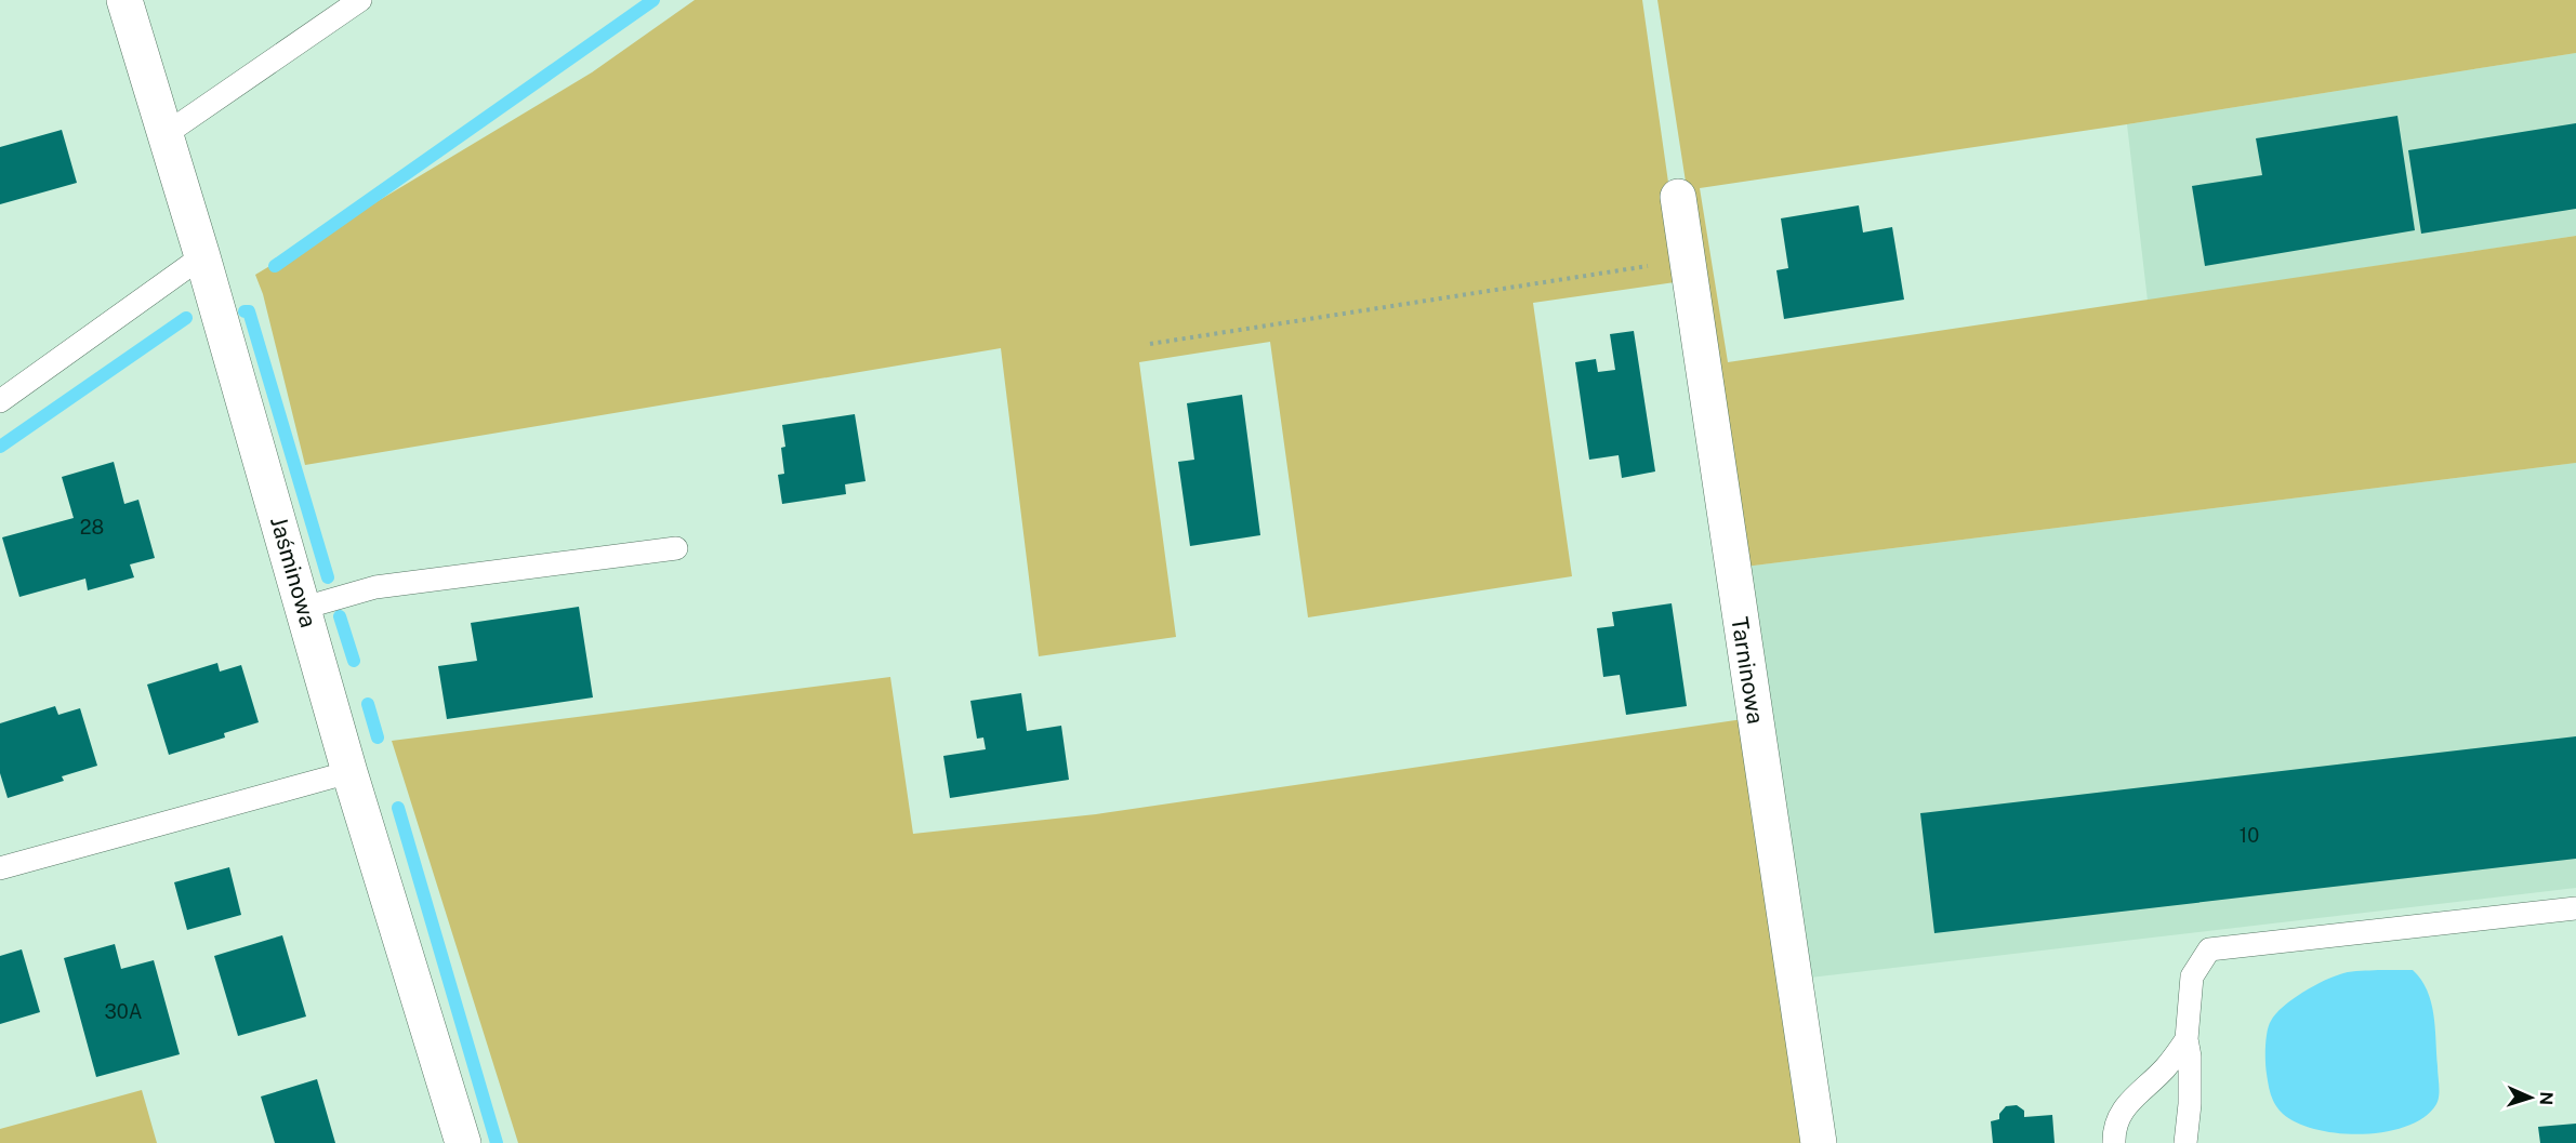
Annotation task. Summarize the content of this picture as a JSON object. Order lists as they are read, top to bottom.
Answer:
{
  "streets": {
    "street": ["Jaśminowa", "Tarninowa"]
  },
  "house_numbers": ["28", "10", "30A"],
  "north": "right"
}
